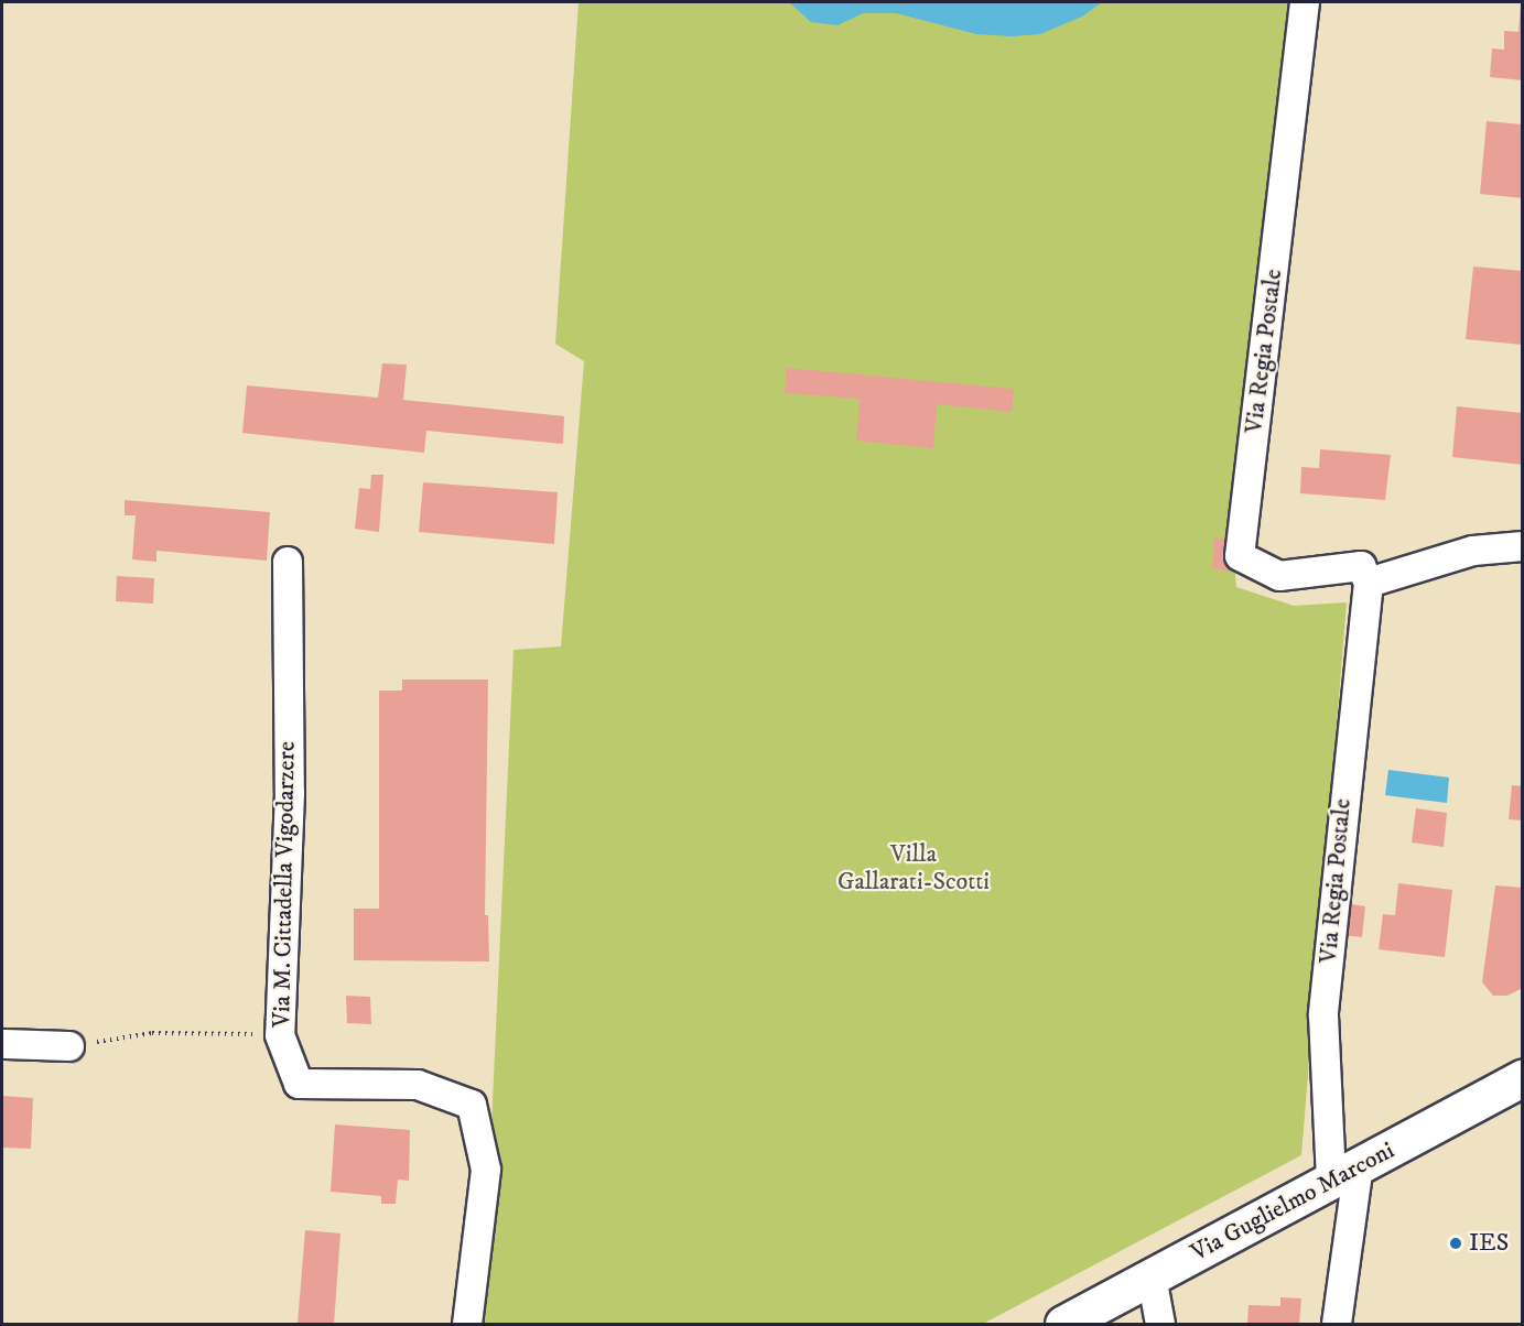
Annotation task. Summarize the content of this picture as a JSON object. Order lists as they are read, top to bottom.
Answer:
{
  "streets": {
    "street": ["Via Regia Postale", "Via M. Cittadella Vigodarzere", "Via Guglielmo Marconi"]
  },
  "crossings": [
    ["Via Regia Postale", "Via Guglielmo Marconi"]
  ],
  "parks": ["Villa Gallarati-Scotti"],
  "places": ["IES"]
}
